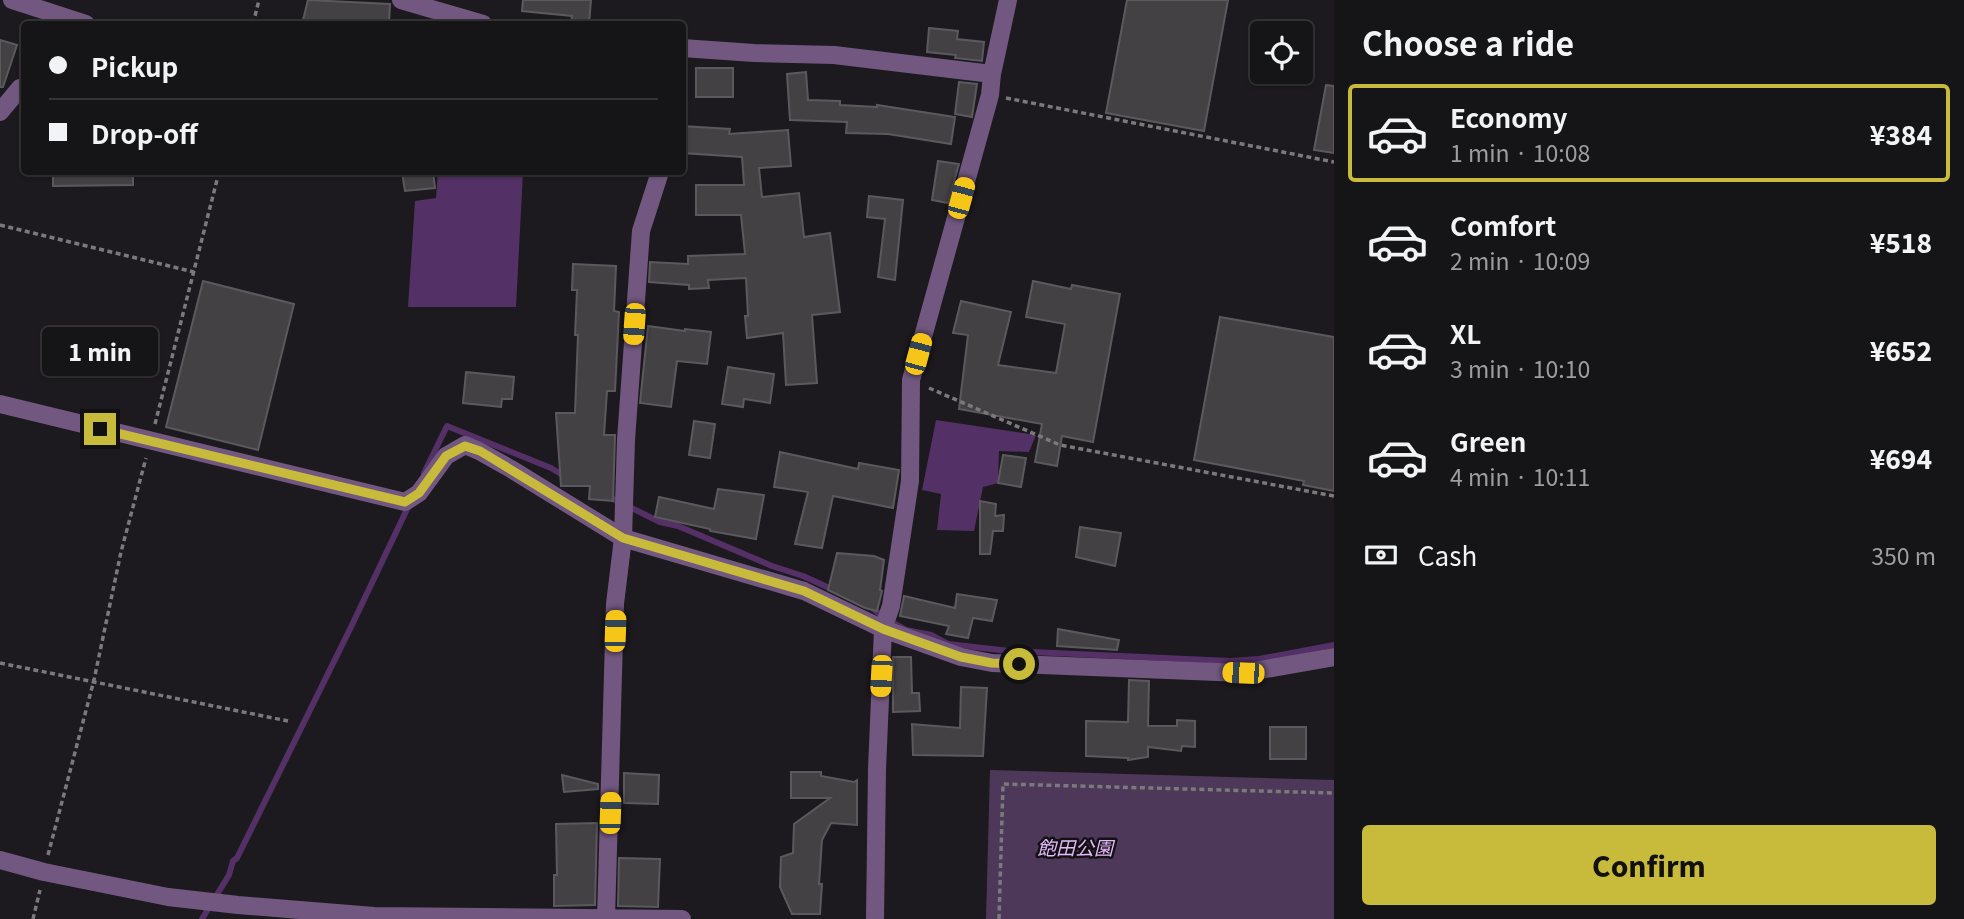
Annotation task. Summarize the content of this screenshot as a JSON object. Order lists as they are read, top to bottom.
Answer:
{
  "parks": ["飽田公園"],
  "page": {
    "heading": "Choose a ride",
    "banner": ["Pickup", "Drop-off"],
    "list": [
      {
        "name": "Economy",
        "note": "1 min · 10:08",
        "value": "¥384"
      },
      {
        "name": "Comfort",
        "note": "2 min · 10:09",
        "value": "¥518"
      },
      {
        "name": "XL",
        "note": "3 min · 10:10",
        "value": "¥652"
      },
      {
        "name": "Green",
        "note": "4 min · 10:11",
        "value": "¥694"
      }
    ],
    "bubble": "1 min",
    "pay": ["Cash", "350 m"],
    "buttons": "Confirm"
  }
}
